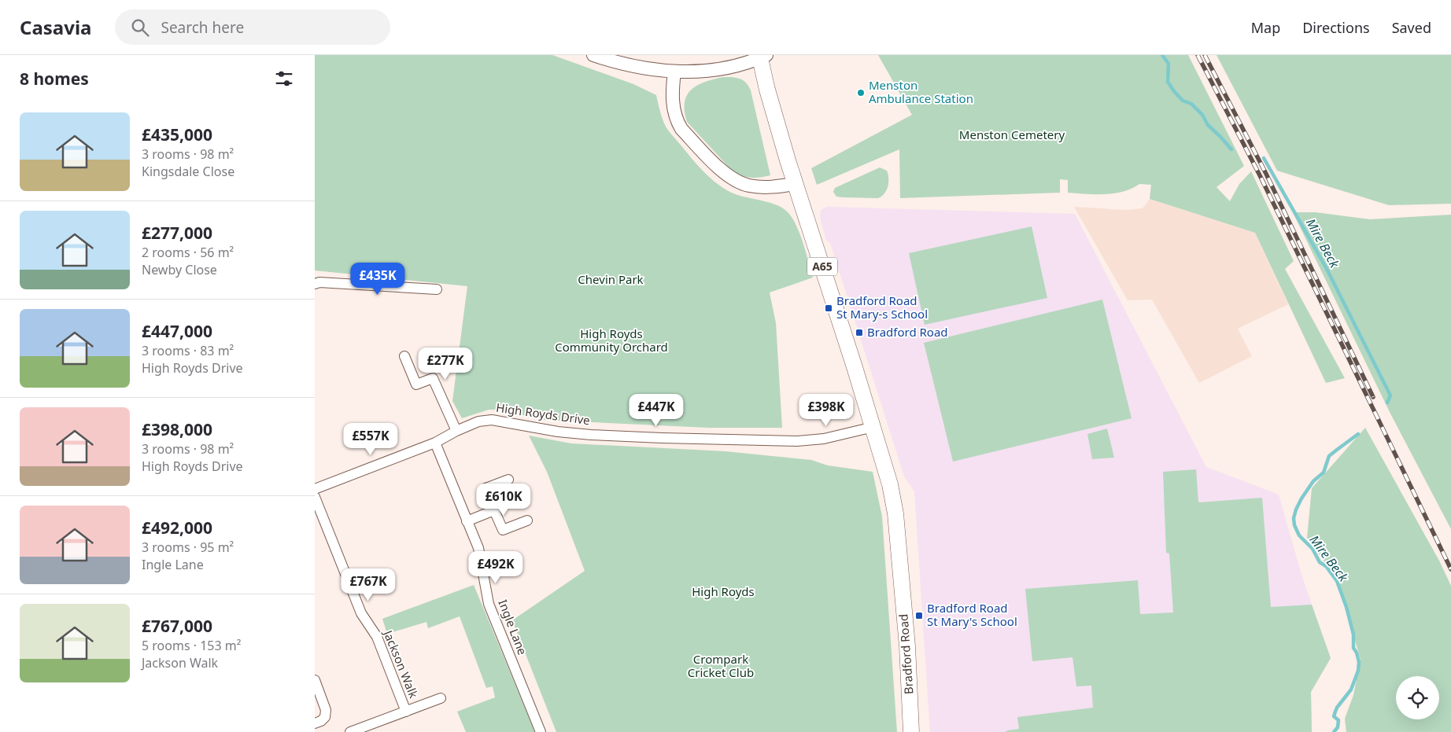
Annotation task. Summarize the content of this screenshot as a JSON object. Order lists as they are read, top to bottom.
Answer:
{
  "streets": {
    "main road": ["A65", "Bradford Road"],
    "street": ["High Royds Drive", "Ingle Lane", "Jackson Walk"]
  },
  "crossings": [
    ["High Royds Drive", "Ingle Lane"],
    ["High Royds Drive", "Bradford Road"]
  ],
  "water": ["Mire Beck"],
  "parks": [
    "Menston Cemetery",
    "Chevin Park",
    "High Royds Community Orchard",
    "High Royds",
    "Crompark Cricket Club"
  ],
  "places": {
    "other": ["Menston Ambulance Station"],
    "transit": ["Bradford Road St Mary-s School", "Bradford Road", "Bradford Road St Mary's School"]
  },
  "page": {
    "header": "Casavia",
    "search": "Search here",
    "nav": ["Map", "Directions", "Saved"],
    "heading": "8 homes",
    "list": [
      {
        "name": "£435,000",
        "note": "3 rooms · 98 m² · Kingsdale Close"
      },
      {
        "name": "£277,000",
        "note": "2 rooms · 56 m² · Newby Close"
      },
      {
        "name": "£447,000",
        "note": "3 rooms · 83 m² · High Royds Drive"
      },
      {
        "name": "£398,000",
        "note": "3 rooms · 98 m² · High Royds Drive"
      },
      {
        "name": "£492,000",
        "note": "3 rooms · 95 m² · Ingle Lane"
      },
      {
        "name": "£767,000",
        "note": "5 rooms · 153 m² · Jackson Walk"
      }
    ],
    "price": [
      "£435K",
      "£277K",
      "£447K",
      "£398K",
      "£557K",
      "£610K",
      "£492K",
      "£767K"
    ]
  }
}
